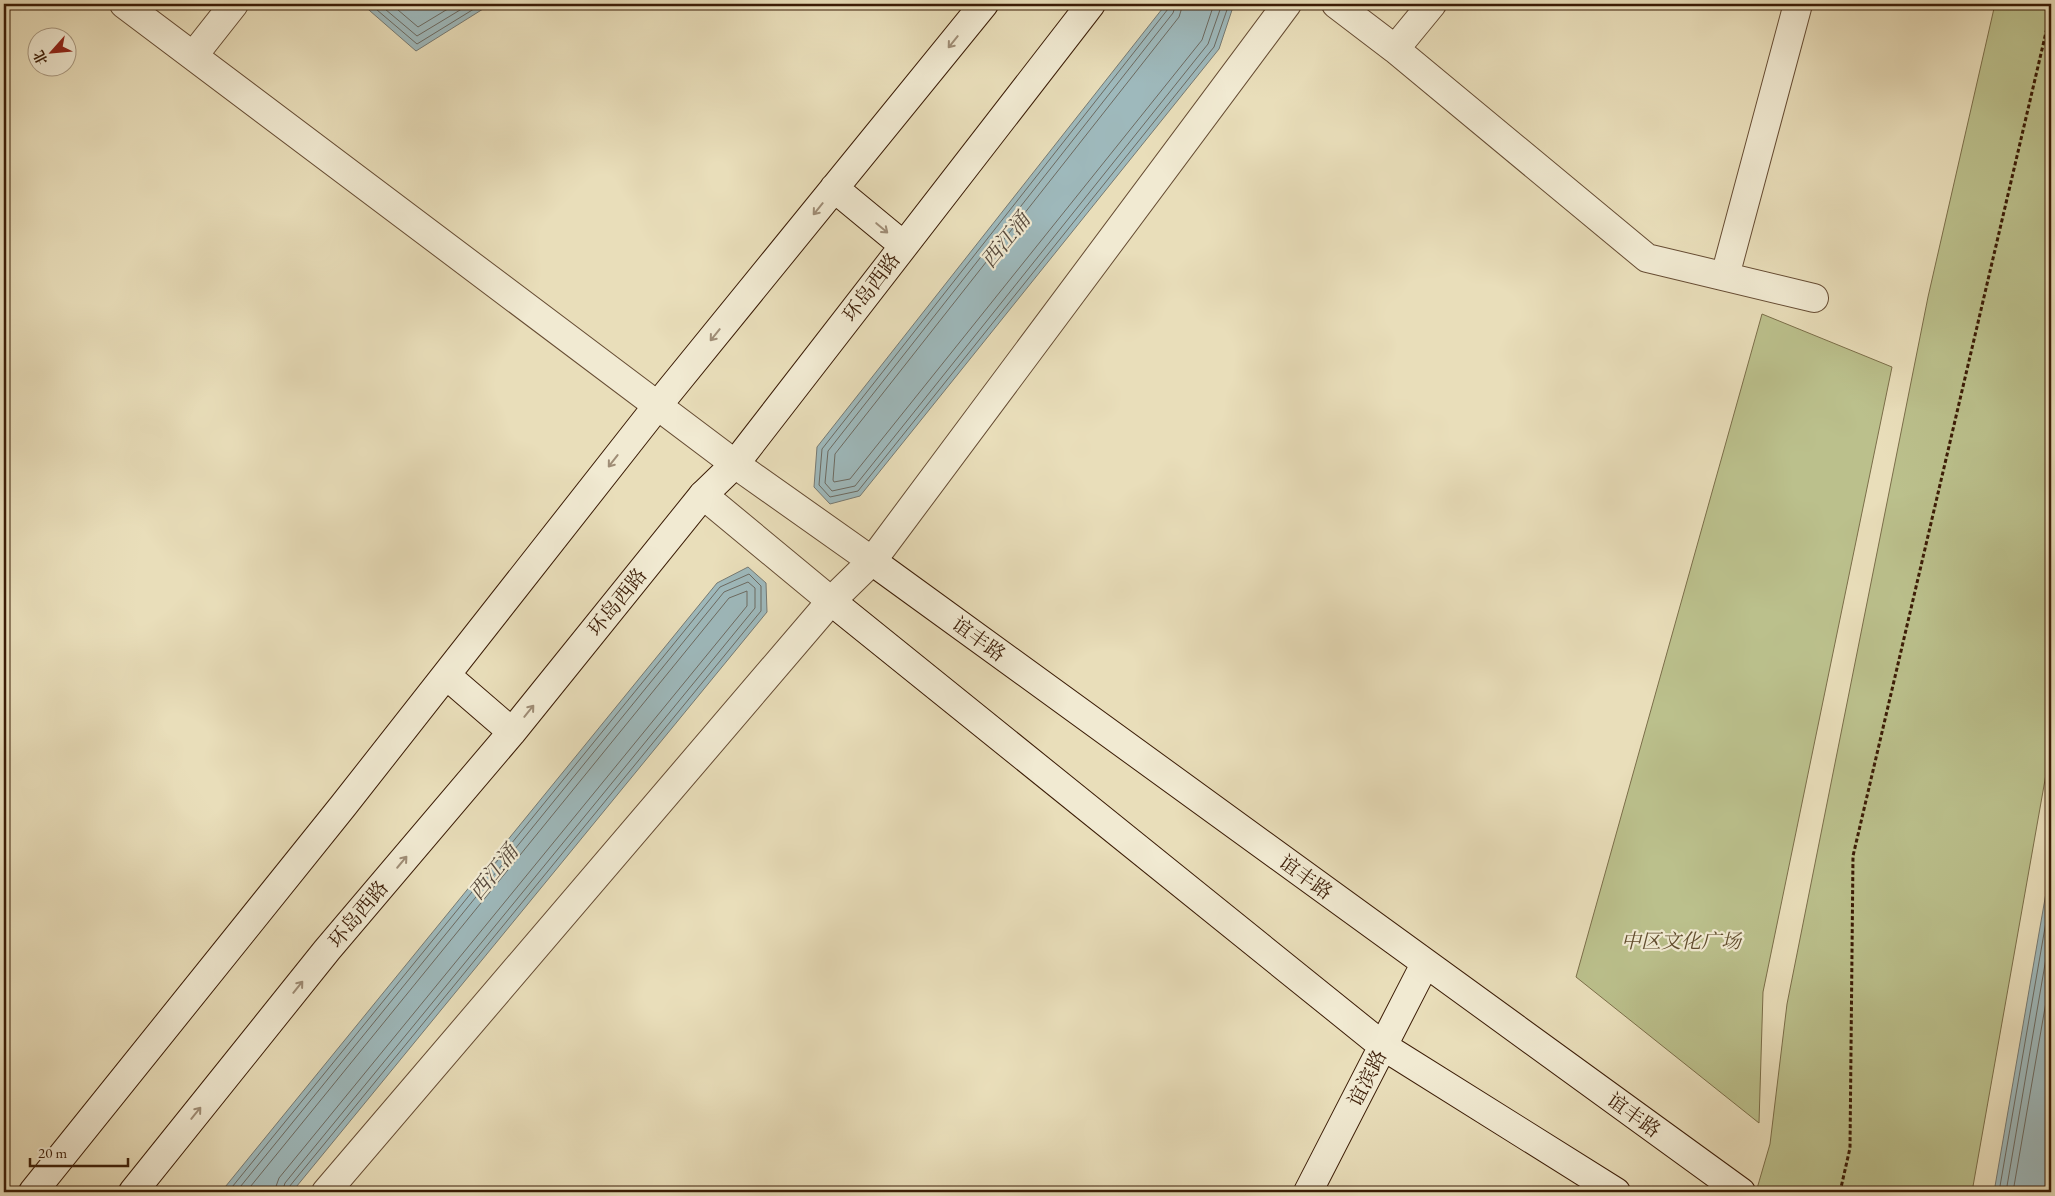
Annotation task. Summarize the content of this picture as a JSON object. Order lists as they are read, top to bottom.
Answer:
{
  "streets": {
    "street": ["环岛西路", "谊丰路", "谊滨路"]
  },
  "crossings": [
    ["环岛西路", "谊丰路"],
    ["谊丰路", "谊滨路"]
  ],
  "water": ["西江涌"],
  "parks": ["中区文化广场"],
  "scale_bar": "20 m",
  "north": "bottom left"
}
